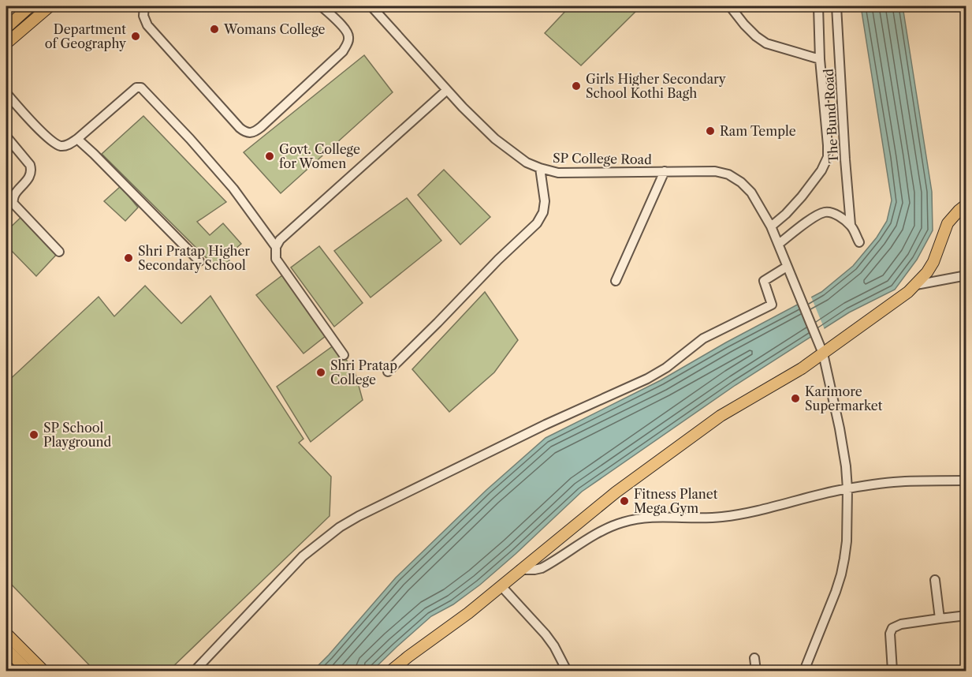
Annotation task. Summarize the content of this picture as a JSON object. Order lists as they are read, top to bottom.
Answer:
{
  "streets": {
    "street": ["The Bund Road", "SP College Road"]
  },
  "places": [
    "Womans College",
    "Department of Geography",
    "Girls Higher Secondary School Kothi Bagh",
    "Ram Temple",
    "Govt. College for Women",
    "Shri Pratap Higher Secondary School",
    "Shri Pratap College",
    "Karimore Supermarket",
    "SP School Playground",
    "Fitness Planet Mega Gym"
  ]
}
